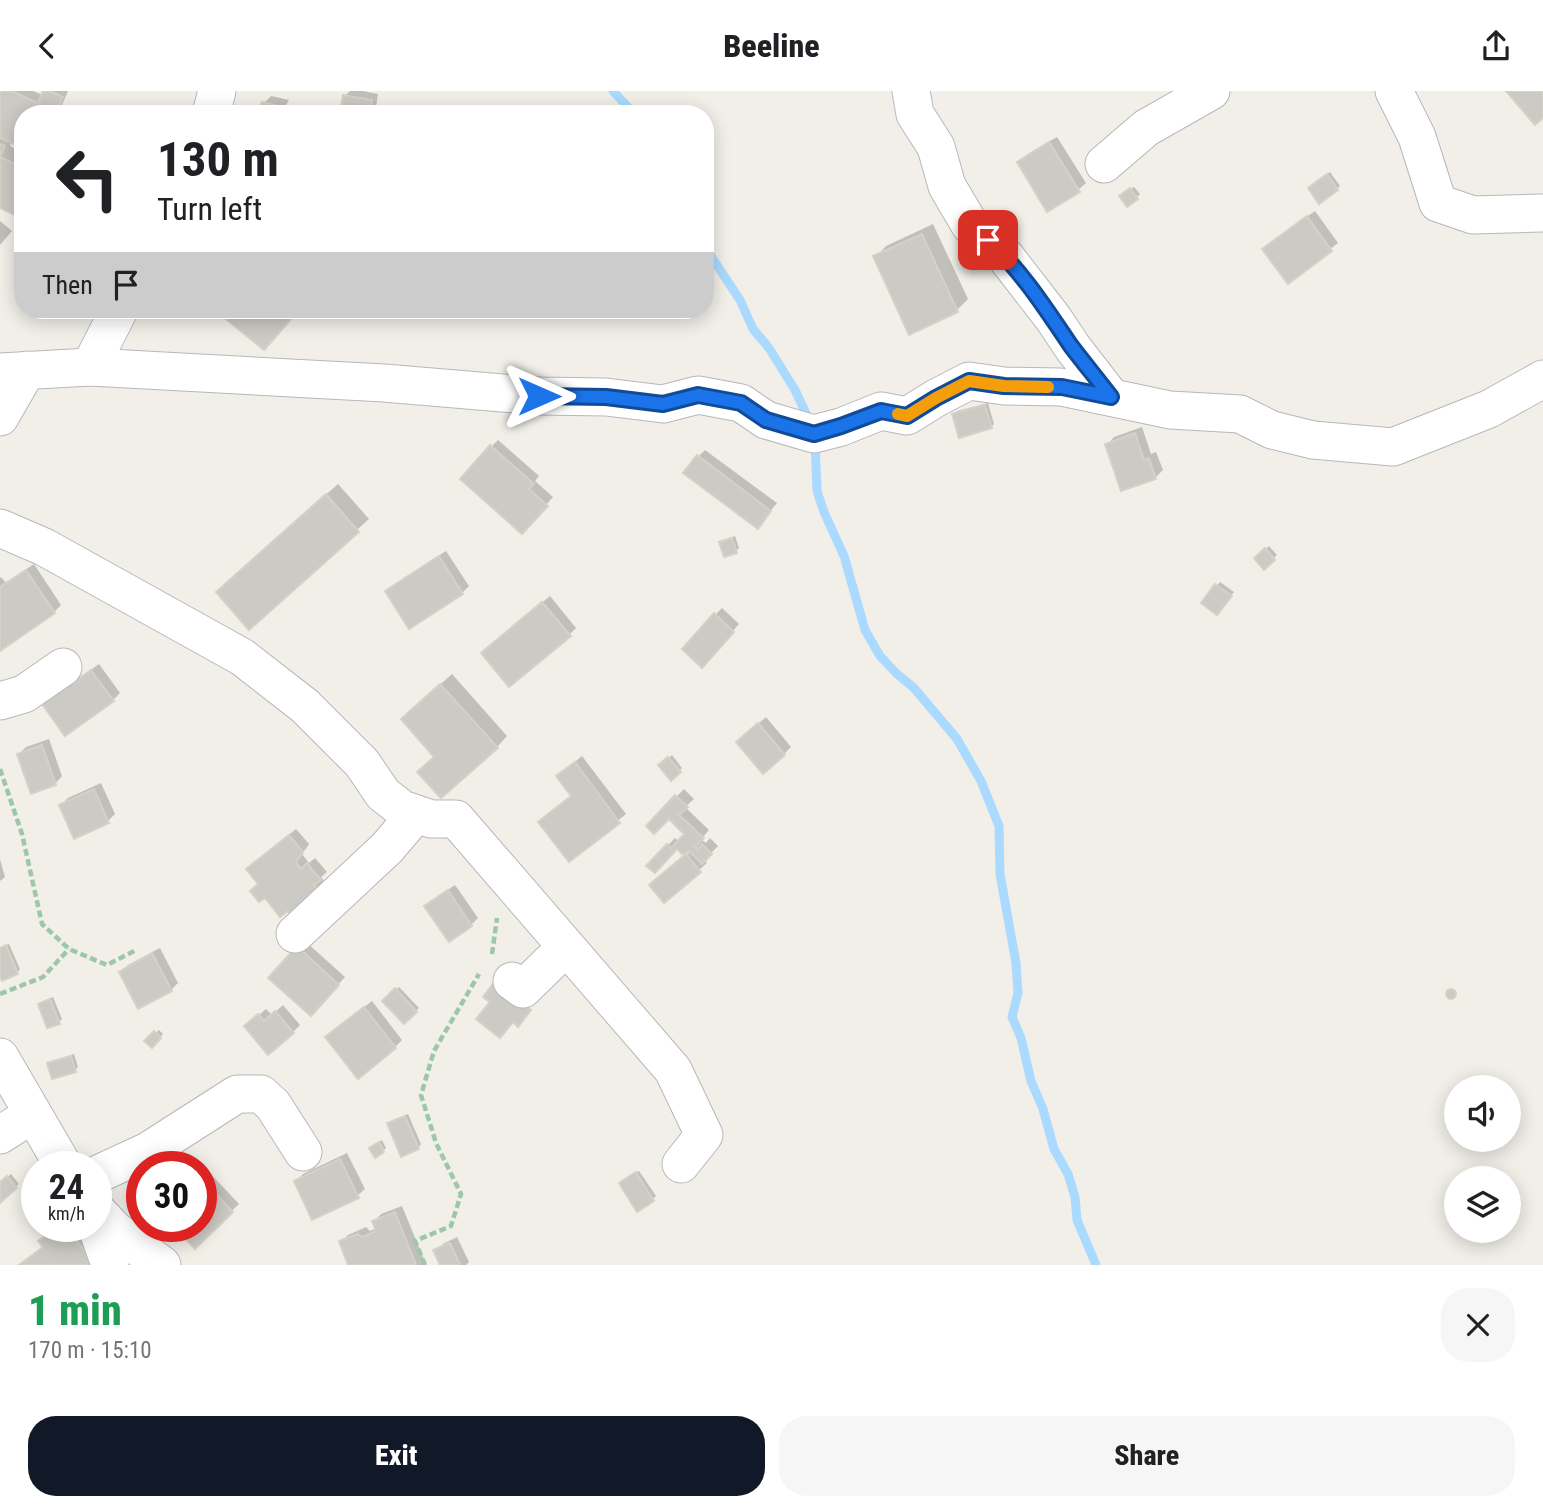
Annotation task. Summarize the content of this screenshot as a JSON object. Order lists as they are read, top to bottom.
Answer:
{
  "page": {
    "header": "Beeline",
    "turn": ["130 m", "Turn left"],
    "then": "Then",
    "speed": "24 km/h",
    "limit": "30",
    "heading": ["1 min", "170 m · 15:10"],
    "buttons": ["Exit", "Share"]
  }
}
